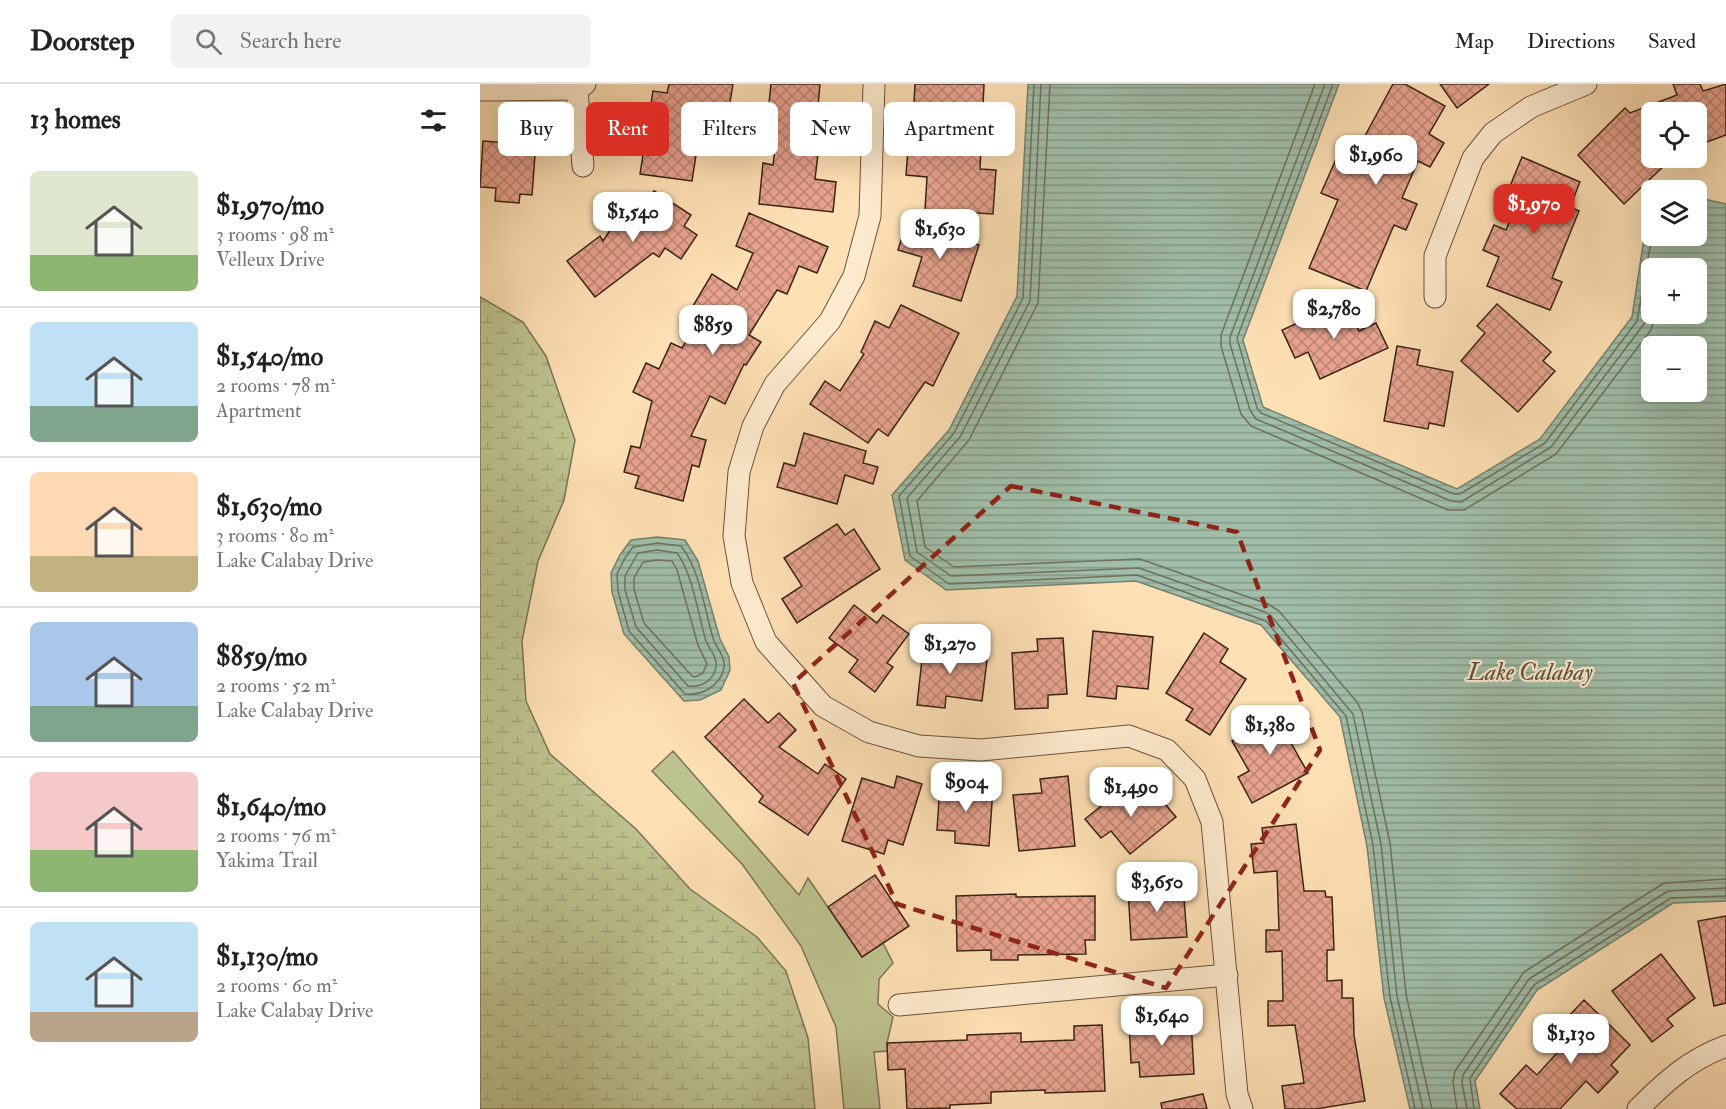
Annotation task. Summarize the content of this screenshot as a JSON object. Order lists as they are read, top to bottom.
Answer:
{
  "water": ["Lake Calabay"],
  "page": {
    "header": "Doorstep",
    "search": "Search here",
    "nav": ["Map", "Directions", "Saved"],
    "heading": "13 homes",
    "map_buttons": ["+", "−"],
    "chip": [
      "Buy",
      "Rent",
      "Filters",
      "New",
      "Apartment"
    ],
    "price": [
      "$1,960",
      "$1,970",
      "$1,540",
      "$1,630",
      "$2,780",
      "$859",
      "$1,270",
      "$1,380",
      "$904",
      "$1,490",
      "$3,650",
      "$1,640",
      "$1,130"
    ],
    "list": [
      {
        "name": "$1,970/mo",
        "note": "3 rooms · 98 m² · Velleux Drive"
      },
      {
        "name": "$1,540/mo",
        "note": "2 rooms · 78 m² · Apartment"
      },
      {
        "name": "$1,630/mo",
        "note": "3 rooms · 80 m² · Lake Calabay Drive"
      },
      {
        "name": "$859/mo",
        "note": "2 rooms · 52 m² · Lake Calabay Drive"
      },
      {
        "name": "$1,640/mo",
        "note": "2 rooms · 76 m² · Yakima Trail"
      },
      {
        "name": "$1,130/mo",
        "note": "2 rooms · 60 m² · Lake Calabay Drive"
      }
    ]
  }
}
